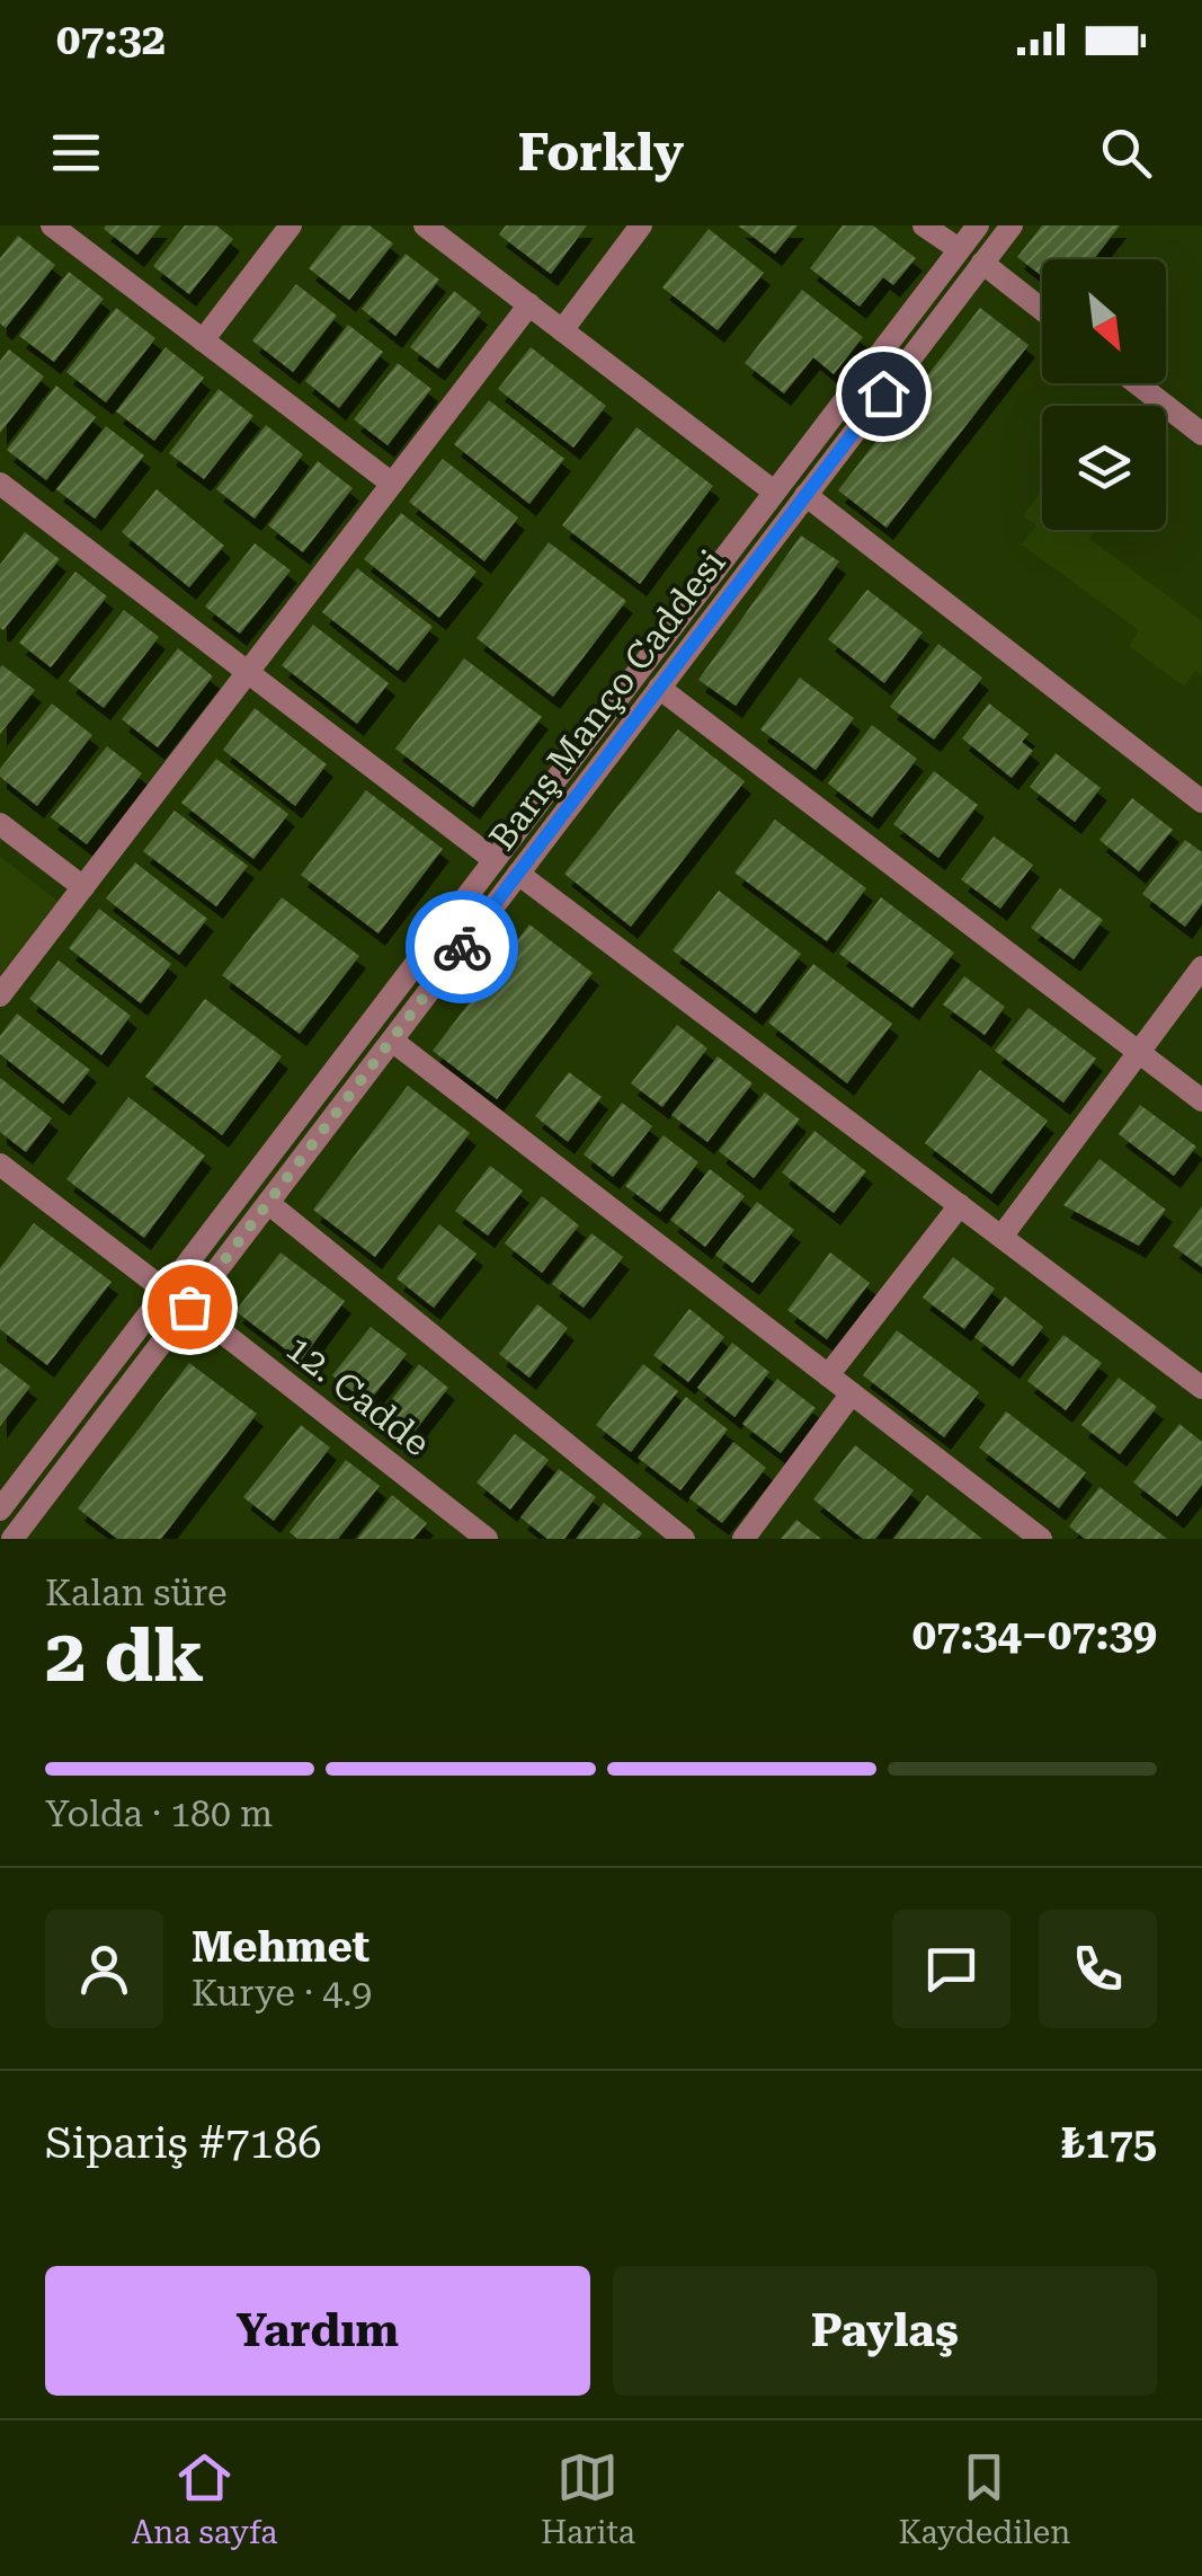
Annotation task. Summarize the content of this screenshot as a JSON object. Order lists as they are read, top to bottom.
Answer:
{
  "streets": {
    "street": ["Barış Manço Caddesi", "12. Cadde"]
  },
  "crossings": [
    ["Barış Manço Caddesi", "12. Cadde"]
  ],
  "north": "bottom right",
  "page": {
    "status": "07:32",
    "header": "Forkly",
    "heading": ["2 dk", "Kalan süre", "07:34–07:39"],
    "panel": [
      "Mehmet",
      "Kurye · 4.9",
      "Sipariş #7186",
      "₺175"
    ],
    "bar": "Yolda · 180 m",
    "buttons": ["Yardım", "Paylaş"],
    "tabs": ["Ana sayfa", "Harita", "Kaydedilen"]
  }
}
